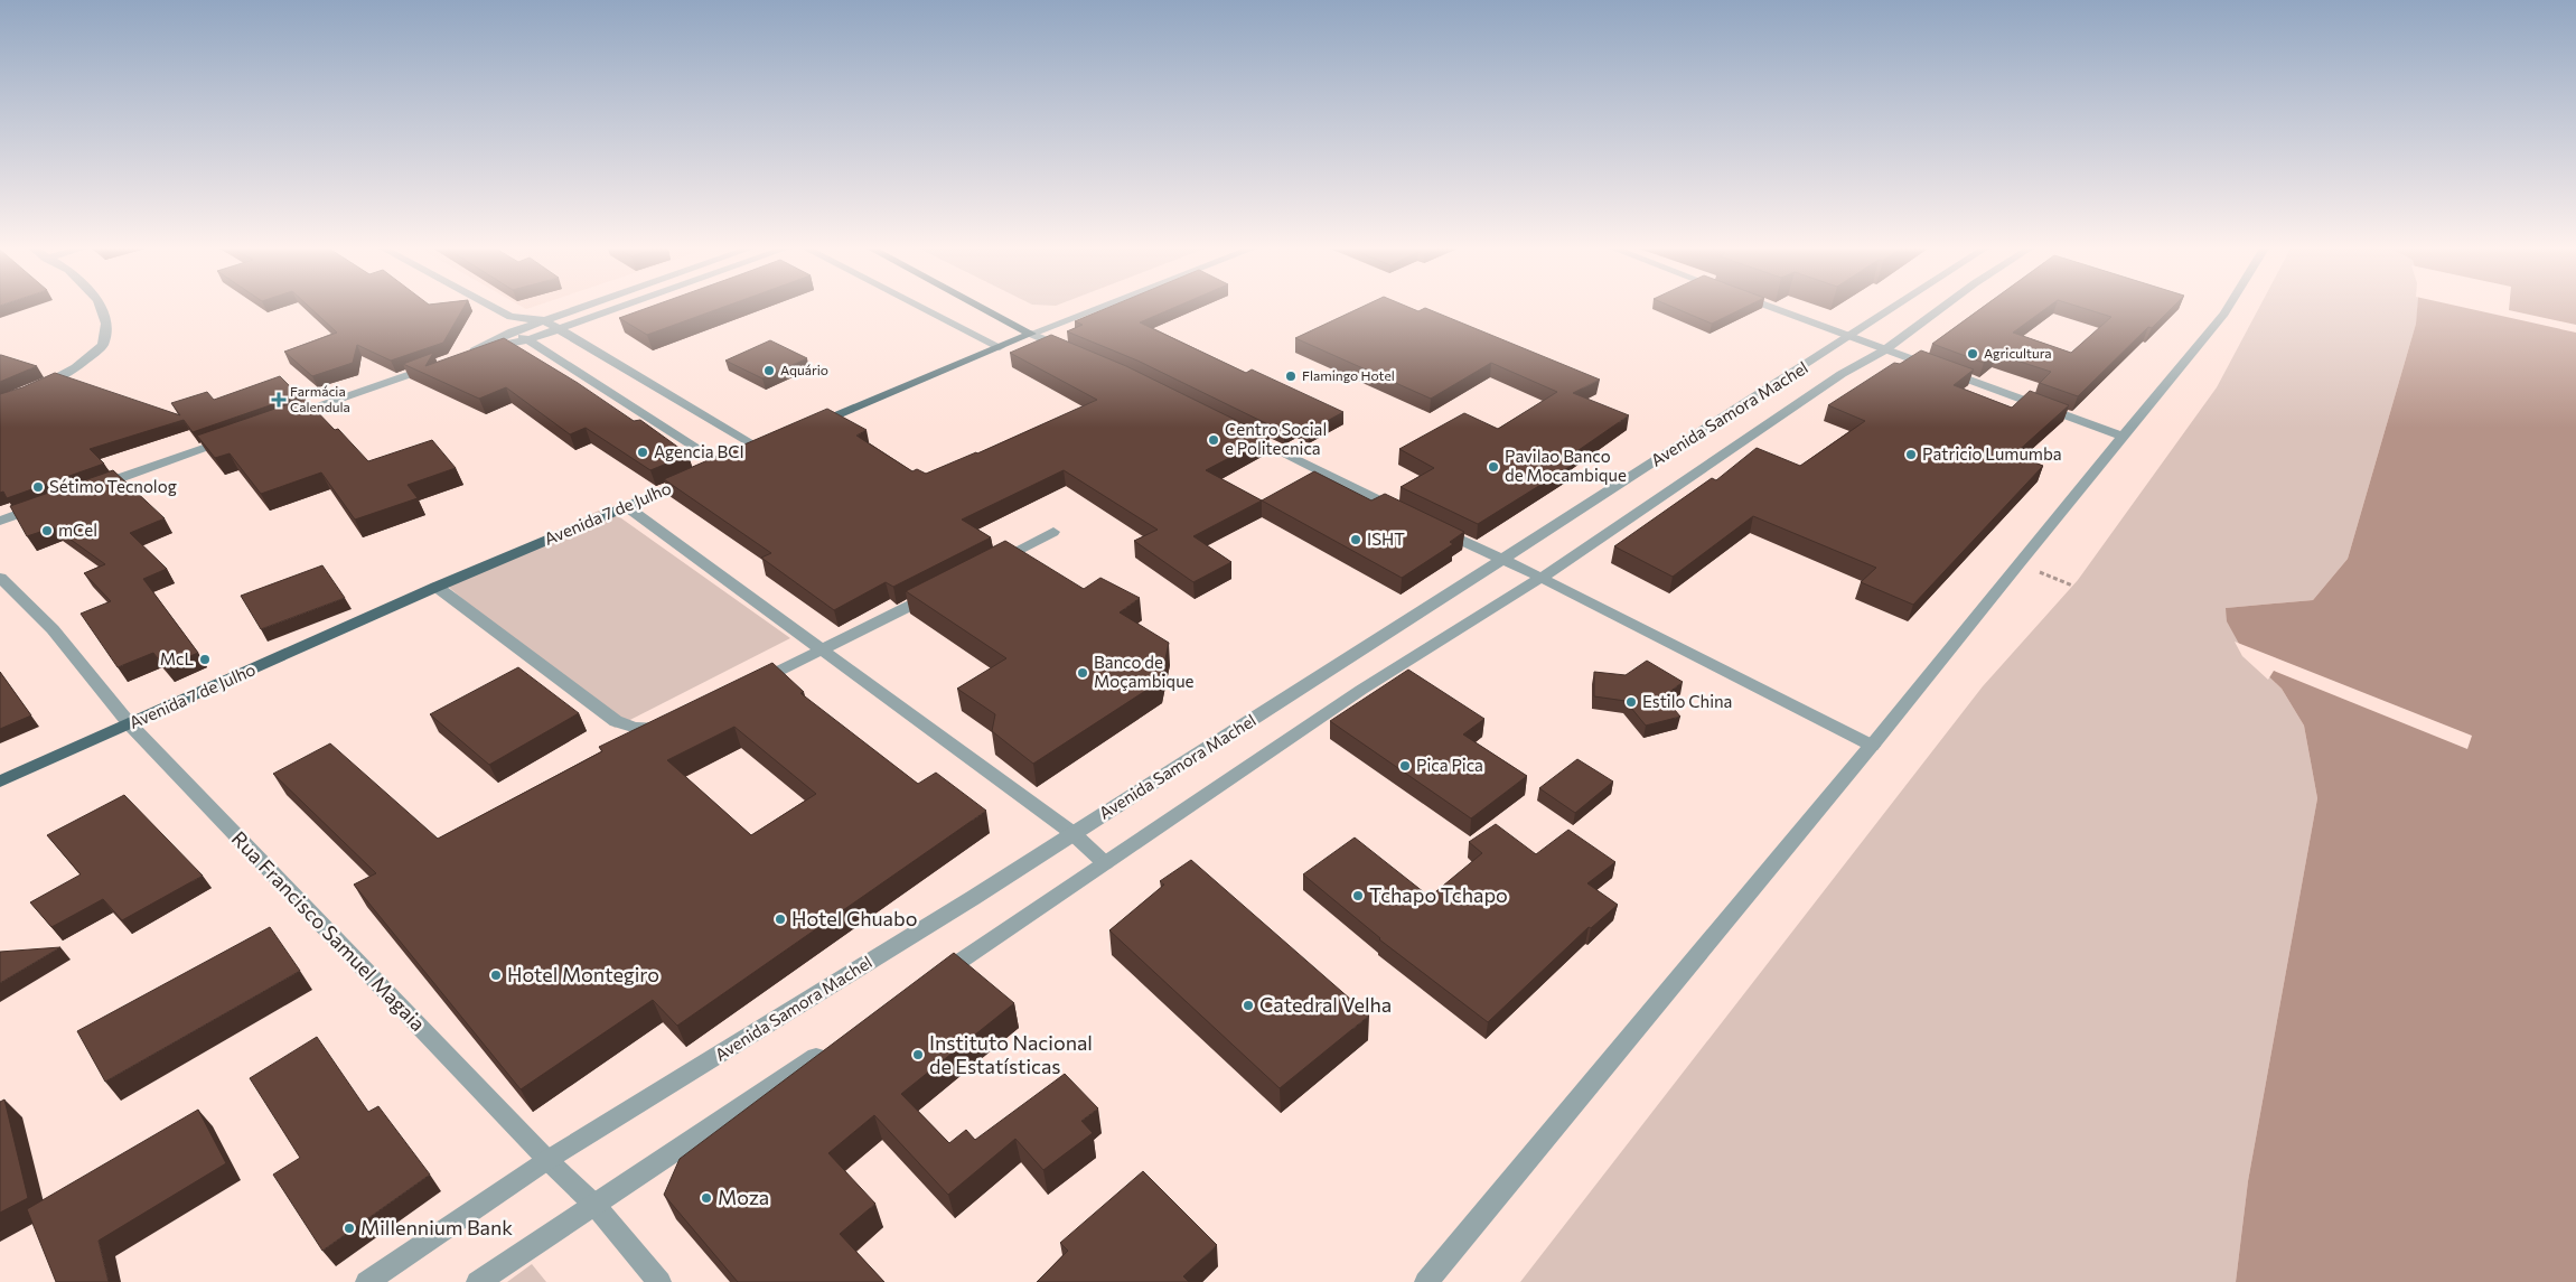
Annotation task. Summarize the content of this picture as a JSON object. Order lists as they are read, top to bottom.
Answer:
{
  "streets": {
    "main road": ["Avenida 7 de Julho"],
    "street": ["Avenida Samora Machel", "Rua Francisco Samuel Magaia"]
  },
  "crossings": [
    ["Avenida Samora Machel", "Rua Francisco Samuel Magaia"],
    ["Avenida 7 de Julho", "Rua Francisco Samuel Magaia"]
  ],
  "places": {
    "other": [
      "Agricultura",
      "Aquário",
      "Flamingo Hotel",
      "Centro Social e Politecnica",
      "Agencia BCI",
      "Patricio Lumumba",
      "Pavilao Banco de Mocambique",
      "Sétimo Tecnolog",
      "mCel",
      "ISHT",
      "McL",
      "Banco de Moçambique",
      "Estilo China",
      "Pica Pica",
      "Tchapo Tchapo",
      "Hotel Chuabo",
      "Hotel Montegiro",
      "Catedral Velha",
      "Instituto Nacional de Estatísticas",
      "Moza",
      "Millennium Bank"
    ],
    "health": ["Farmácia Calendula"]
  }
}
